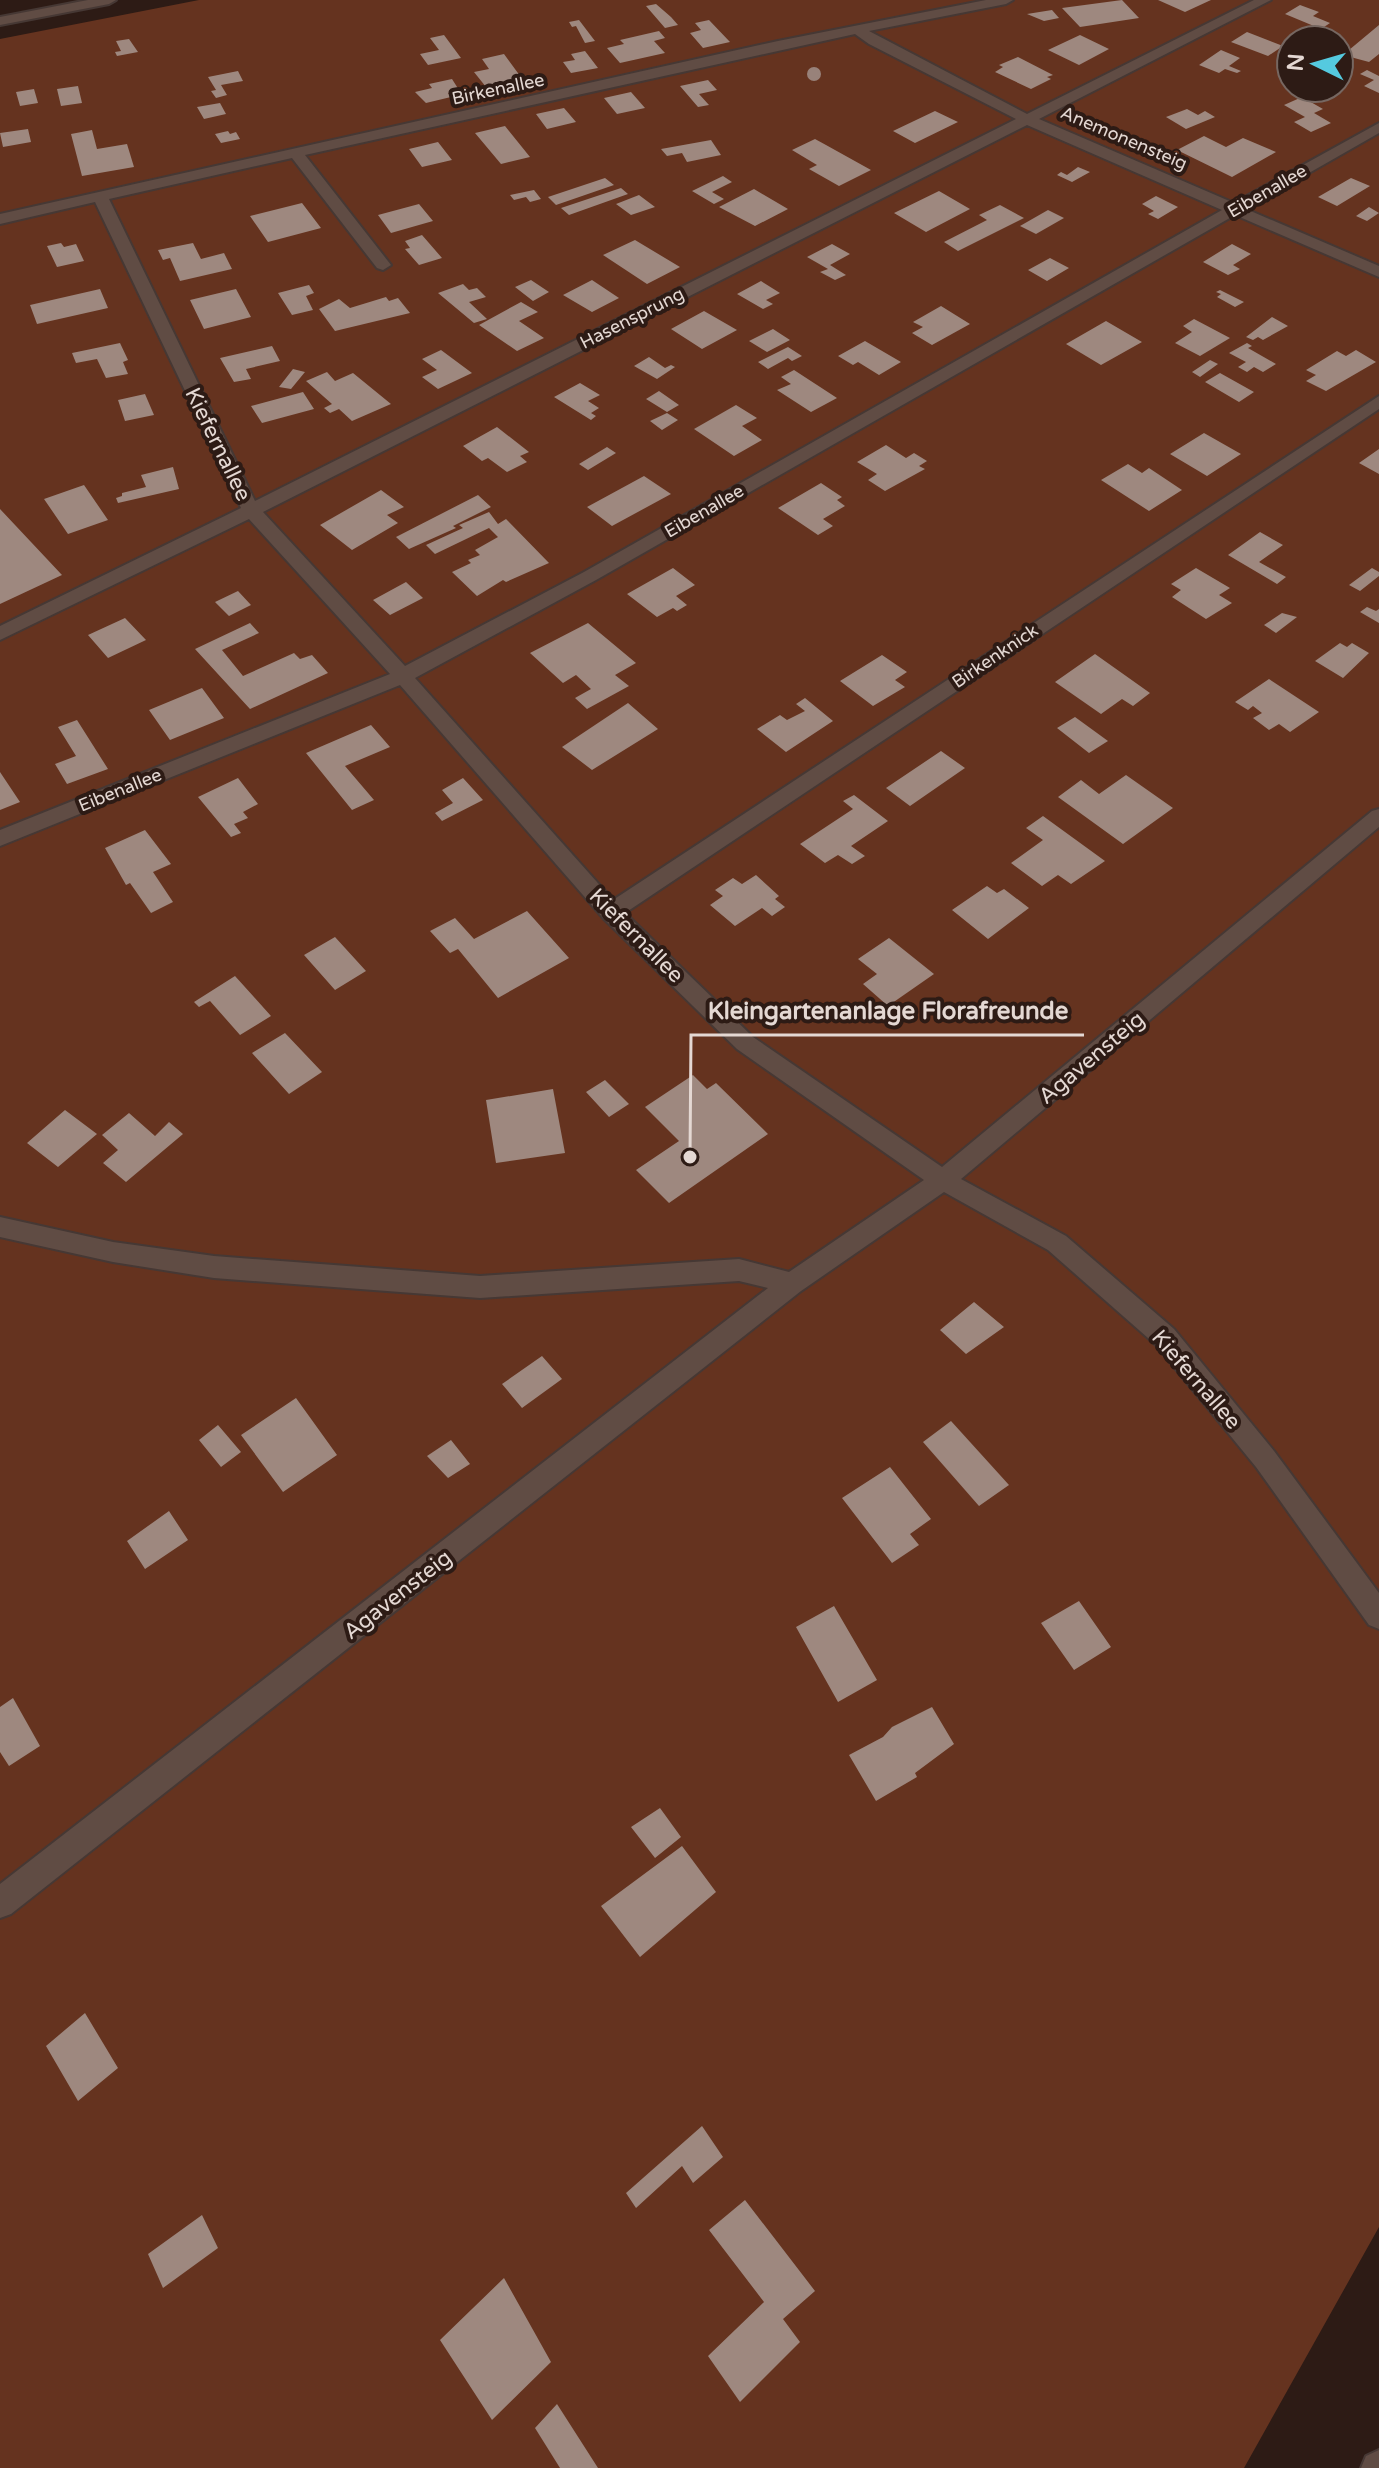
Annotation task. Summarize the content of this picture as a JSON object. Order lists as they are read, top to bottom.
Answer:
{
  "streets": {
    "lane": [
      "Birkenallee",
      "Anemonensteig",
      "Eibenallee",
      "Hasensprung",
      "Kiefernallee",
      "Birkenknick",
      "Agavensteig"
    ]
  },
  "crossings": [
    ["Birkenallee", "Anemonensteig"],
    ["Birkenallee", "Kiefernallee"],
    ["Anemonensteig", "Eibenallee"],
    ["Anemonensteig", "Hasensprung"],
    ["Eibenallee", "Kiefernallee"],
    ["Hasensprung", "Kiefernallee"],
    ["Kiefernallee", "Birkenknick"],
    ["Kiefernallee", "Agavensteig"]
  ],
  "places": ["Kleingartenanlage Florafreunde"],
  "north": "left"
}
